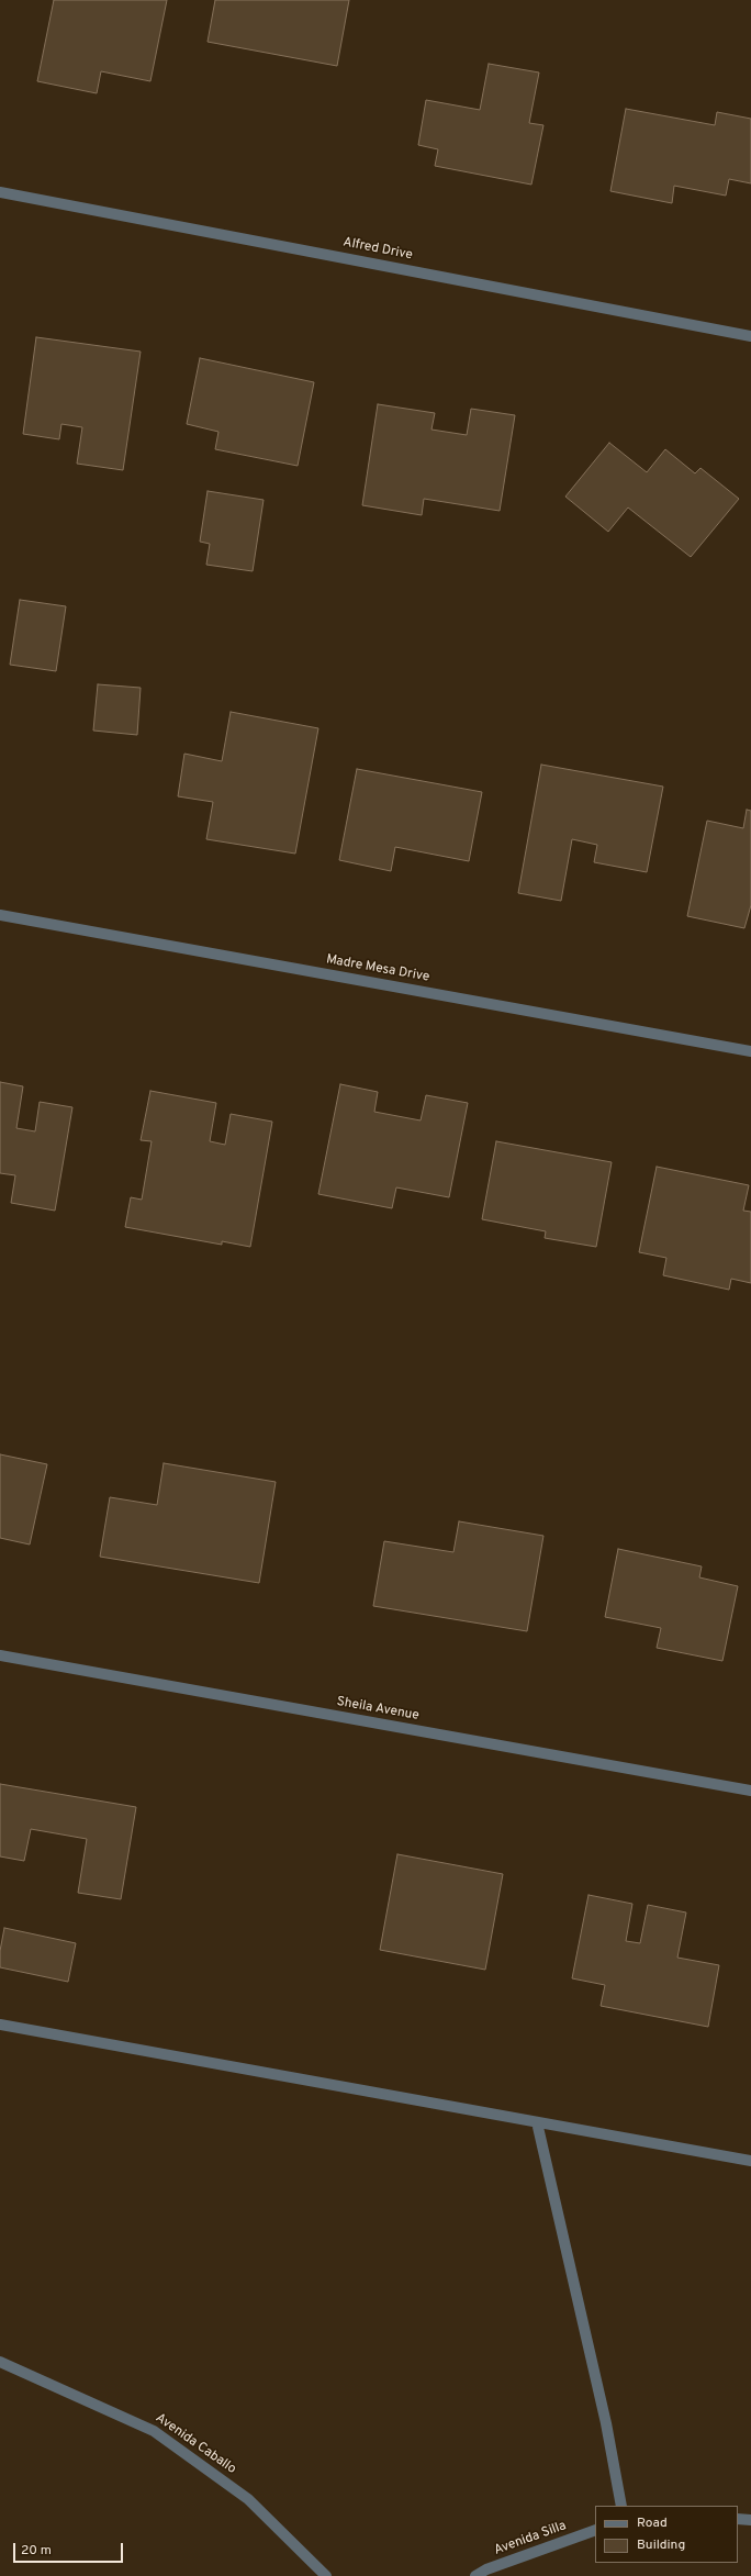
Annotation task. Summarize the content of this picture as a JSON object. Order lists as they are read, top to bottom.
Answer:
{
  "streets": {
    "street": [
      "Alfred Drive",
      "Madre Mesa Drive",
      "Sheila Avenue",
      "Avenida Caballo",
      "Avenida Silla"
    ]
  },
  "legend": ["Road", "Building"],
  "scale_bar": "20 m"
}
